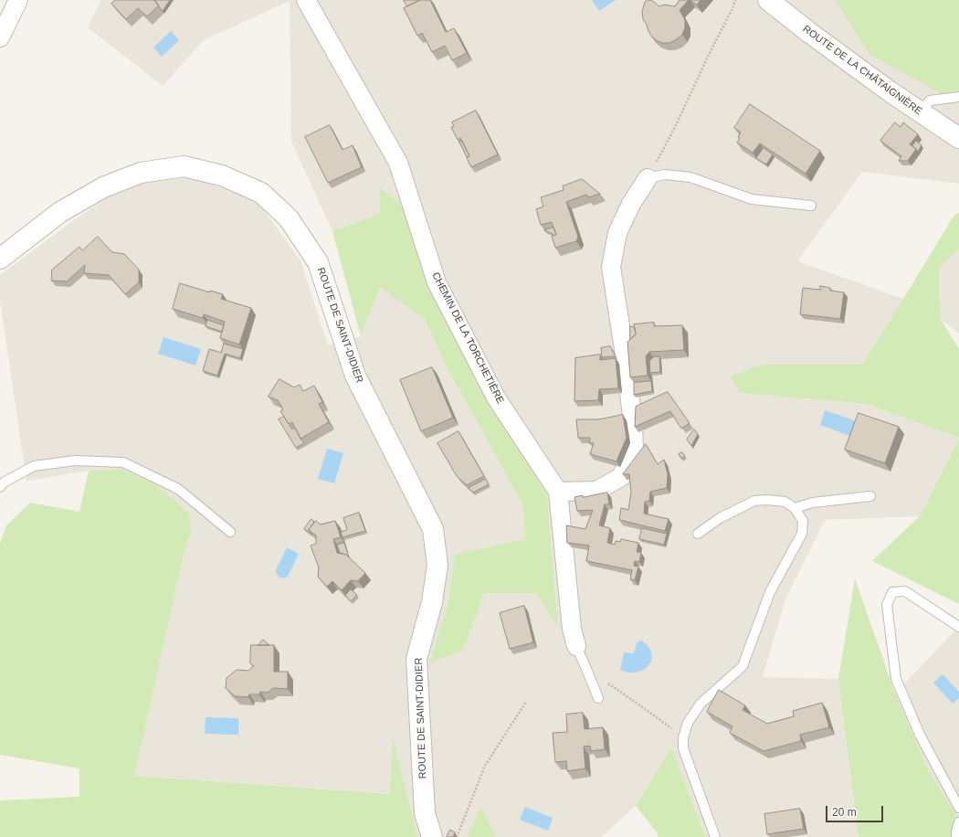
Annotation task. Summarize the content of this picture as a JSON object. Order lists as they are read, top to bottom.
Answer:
{
  "streets": {
    "street": ["ROUTE DE LA CHÂTAIGNIÈRE", "ROUTE DE SAINT-DIDIER", "CHEMIN DE LA TORCHETIÈRE"]
  },
  "scale_bar": "20 m"
}
